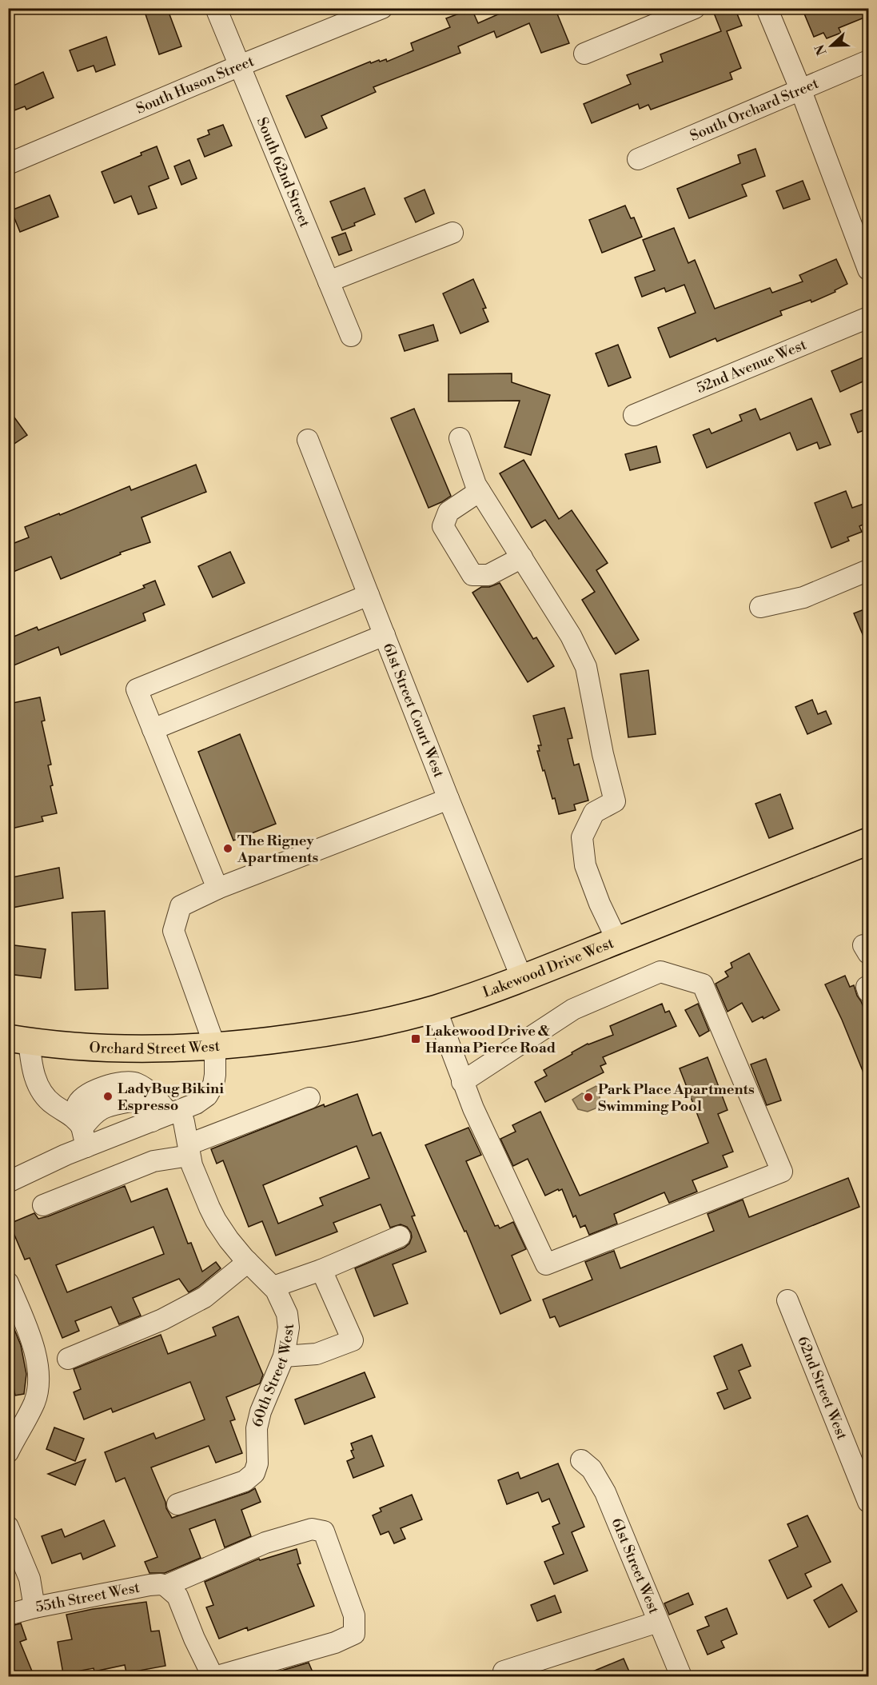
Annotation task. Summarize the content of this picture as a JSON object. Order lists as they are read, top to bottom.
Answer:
{
  "streets": {
    "main road": ["Lakewood Drive West", "Orchard Street West"],
    "street": [
      "South Huson Street",
      "South Orchard Street",
      "South 62nd Street",
      "52nd Avenue West",
      "61st Street Court West",
      "60th Street West",
      "62nd Street West",
      "61st Street West",
      "55th Street West"
    ]
  },
  "crossings": [
    ["South Huson Street", "South 62nd Street"],
    ["61st Street Court West", "Lakewood Drive West"],
    ["61st Street Court West", "Orchard Street West"],
    ["Lakewood Drive West", "Orchard Street West"]
  ],
  "places": {
    "other": ["The Rigney Apartments", "LadyBug Bikini Espresso", "Park Place Apartments Swimming Pool"],
    "transit": ["Lakewood Drive & Hanna Pierce Road"]
  },
  "north": "left"
}
